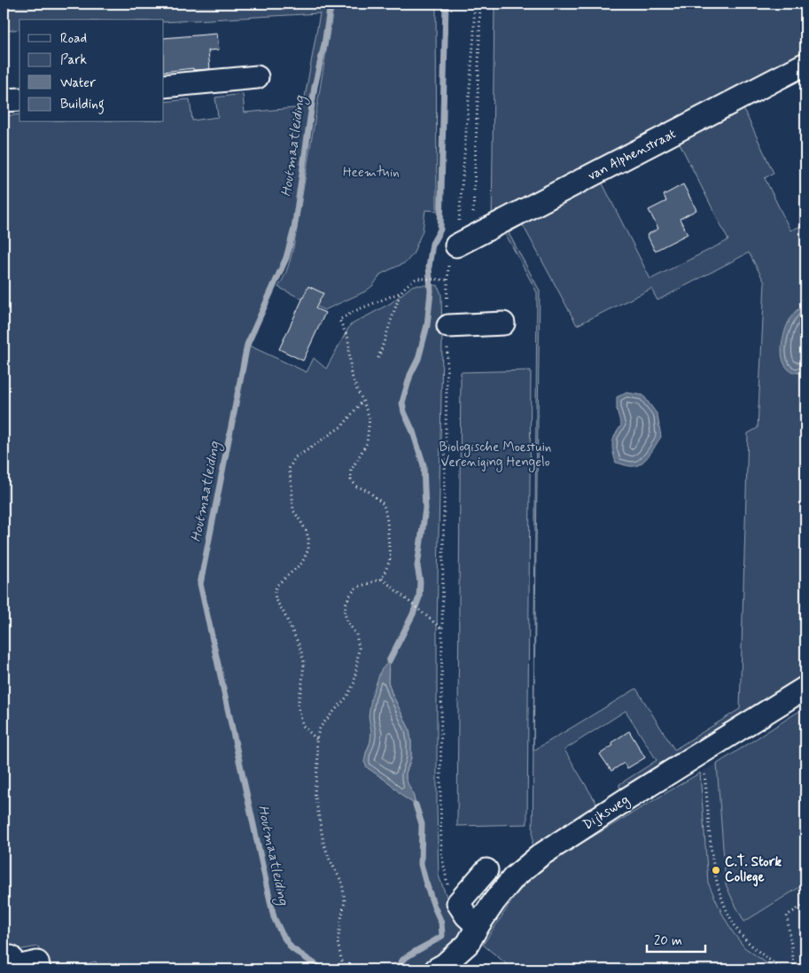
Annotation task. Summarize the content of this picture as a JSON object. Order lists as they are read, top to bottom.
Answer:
{
  "streets": {
    "street": ["van Alphenstraat", "Dijksweg"]
  },
  "water": ["Houtmaatleiding"],
  "parks": ["Heemtuin", "Biologische Moestuin Vereniging Hengelo"],
  "places": ["C.T. Stork College"],
  "legend": [
    "Road",
    "Park",
    "Water",
    "Building"
  ],
  "scale_bar": "20 m"
}
